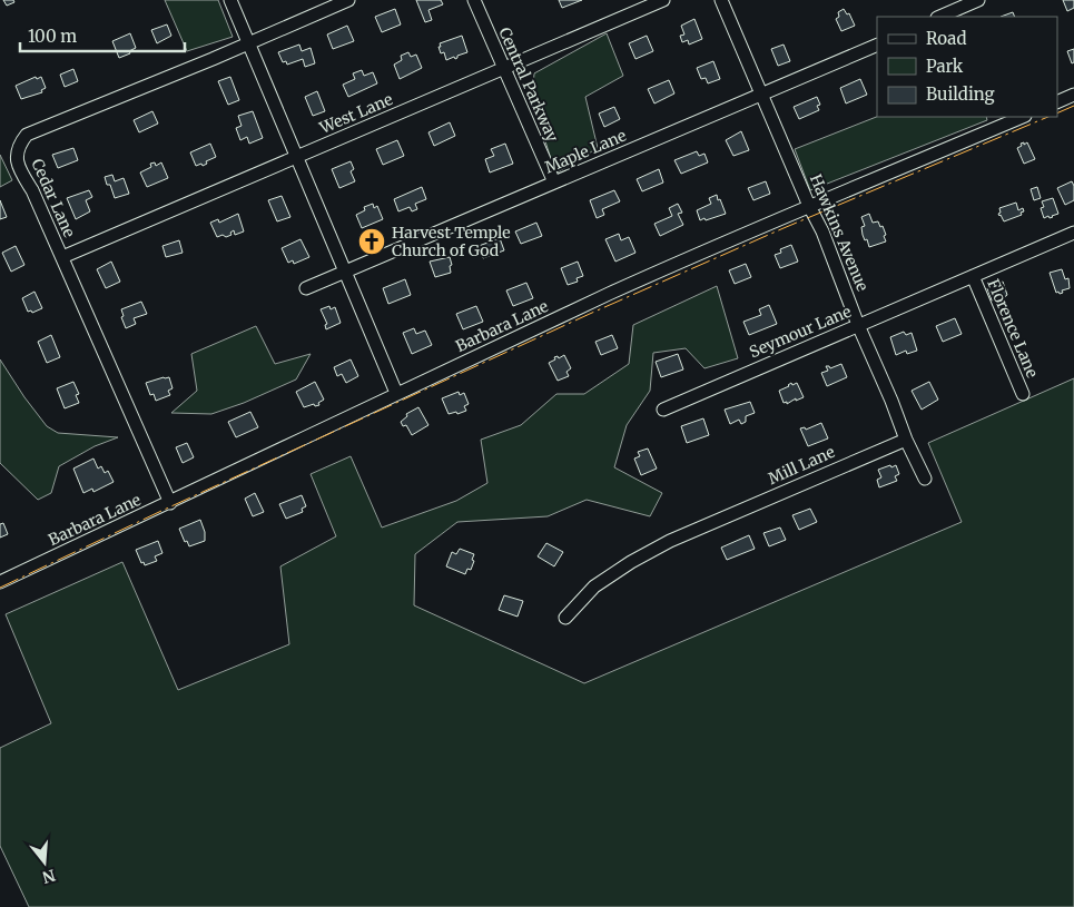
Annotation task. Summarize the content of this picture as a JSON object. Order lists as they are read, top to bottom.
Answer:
{
  "streets": {
    "street": [
      "Central Parkway",
      "West Lane",
      "Maple Lane",
      "Cedar Lane",
      "Hawkins Avenue",
      "Barbara Lane",
      "Florence Lane",
      "Seymour Lane",
      "Mill Lane"
    ]
  },
  "crossings": [
    ["Central Parkway", "West Lane"],
    ["Central Parkway", "Maple Lane"],
    ["West Lane", "Cedar Lane"],
    ["Maple Lane", "Hawkins Avenue"],
    ["Cedar Lane", "Barbara Lane"],
    ["Hawkins Avenue", "Barbara Lane"],
    ["Hawkins Avenue", "Seymour Lane"],
    ["Hawkins Avenue", "Mill Lane"],
    ["Florence Lane", "Seymour Lane"]
  ],
  "places": {
    "church": ["Harvest Temple Church of God"]
  },
  "legend": ["Road", "Park", "Building"],
  "scale_bar": "100 m",
  "north": "bottom"
}
